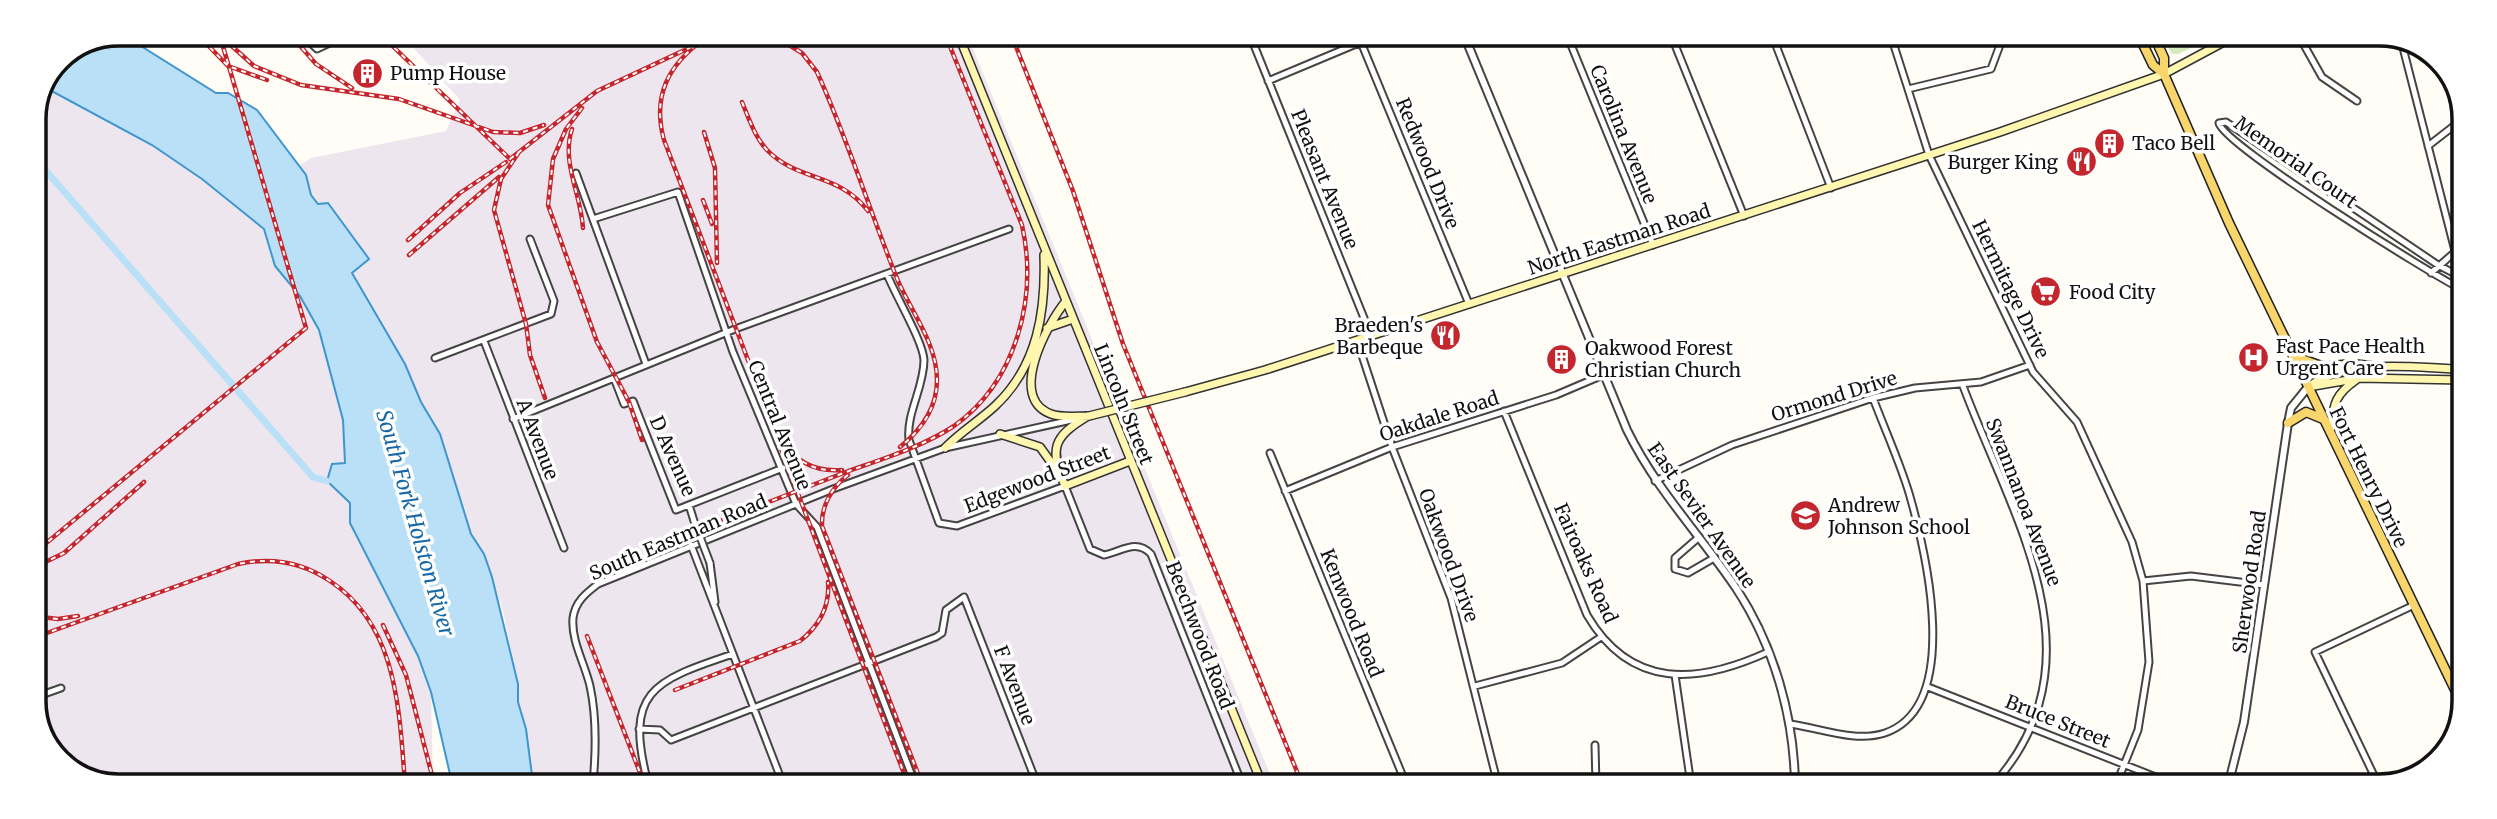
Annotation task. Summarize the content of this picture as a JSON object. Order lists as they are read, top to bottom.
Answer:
{
  "streets": {
    "main road": [
      "North Eastman Road",
      "Lincoln Street",
      "Fort Henry Drive",
      "Edgewood Street",
      "Beechwood Road"
    ],
    "street": [
      "Carolina Avenue",
      "Memorial Court",
      "Redwood Drive",
      "Pleasant Avenue",
      "Hermitage Drive",
      "Ormond Drive",
      "Oakdale Road",
      "Central Avenue",
      "A Avenue",
      "D Avenue",
      "Swannanoa Avenue",
      "East Sevier Avenue",
      "South Eastman Road",
      "Oakwood Drive",
      "Fairoaks Road",
      "Sherwood Road",
      "Kenwood Road",
      "F Avenue",
      "Bruce Street"
    ]
  },
  "crossings": [
    ["Carolina Avenue", "North Eastman Road"],
    ["Redwood Drive", "North Eastman Road"],
    ["Pleasant Avenue", "North Eastman Road"],
    ["North Eastman Road", "Hermitage Drive"],
    ["North Eastman Road", "Fort Henry Drive"],
    ["North Eastman Road", "East Sevier Avenue"],
    ["North Eastman Road", "South Eastman Road"],
    ["North Eastman Road", "Oakwood Drive"],
    ["Hermitage Drive", "Ormond Drive"],
    ["Hermitage Drive", "Bruce Street"],
    ["Ormond Drive", "Swannanoa Avenue"],
    ["Ormond Drive", "East Sevier Avenue"],
    ["Lincoln Street", "Edgewood Street"],
    ["Oakdale Road", "East Sevier Avenue"],
    ["Oakdale Road", "Oakwood Drive"],
    ["Oakdale Road", "Fairoaks Road"],
    ["Oakdale Road", "Kenwood Road"],
    ["Central Avenue", "South Eastman Road"],
    ["Central Avenue", "F Avenue"],
    ["D Avenue", "South Eastman Road"],
    ["Fort Henry Drive", "Sherwood Road"],
    ["Edgewood Street", "South Eastman Road"],
    ["Edgewood Street", "Beechwood Road"],
    ["Swannanoa Avenue", "Bruce Street"],
    ["East Sevier Avenue", "Fairoaks Road"]
  ],
  "water": ["South Fork Holston River"],
  "places": {
    "building": ["Pump House", "Taco Bell", "Oakwood Forest Christian Church"],
    "restaurant": ["Burger King", "Braeden's Barbeque"],
    "supermarket": ["Food City"],
    "hospital": ["Fast Pace Health Urgent Care"],
    "school or university": ["Andrew Johnson School"]
  }
}
